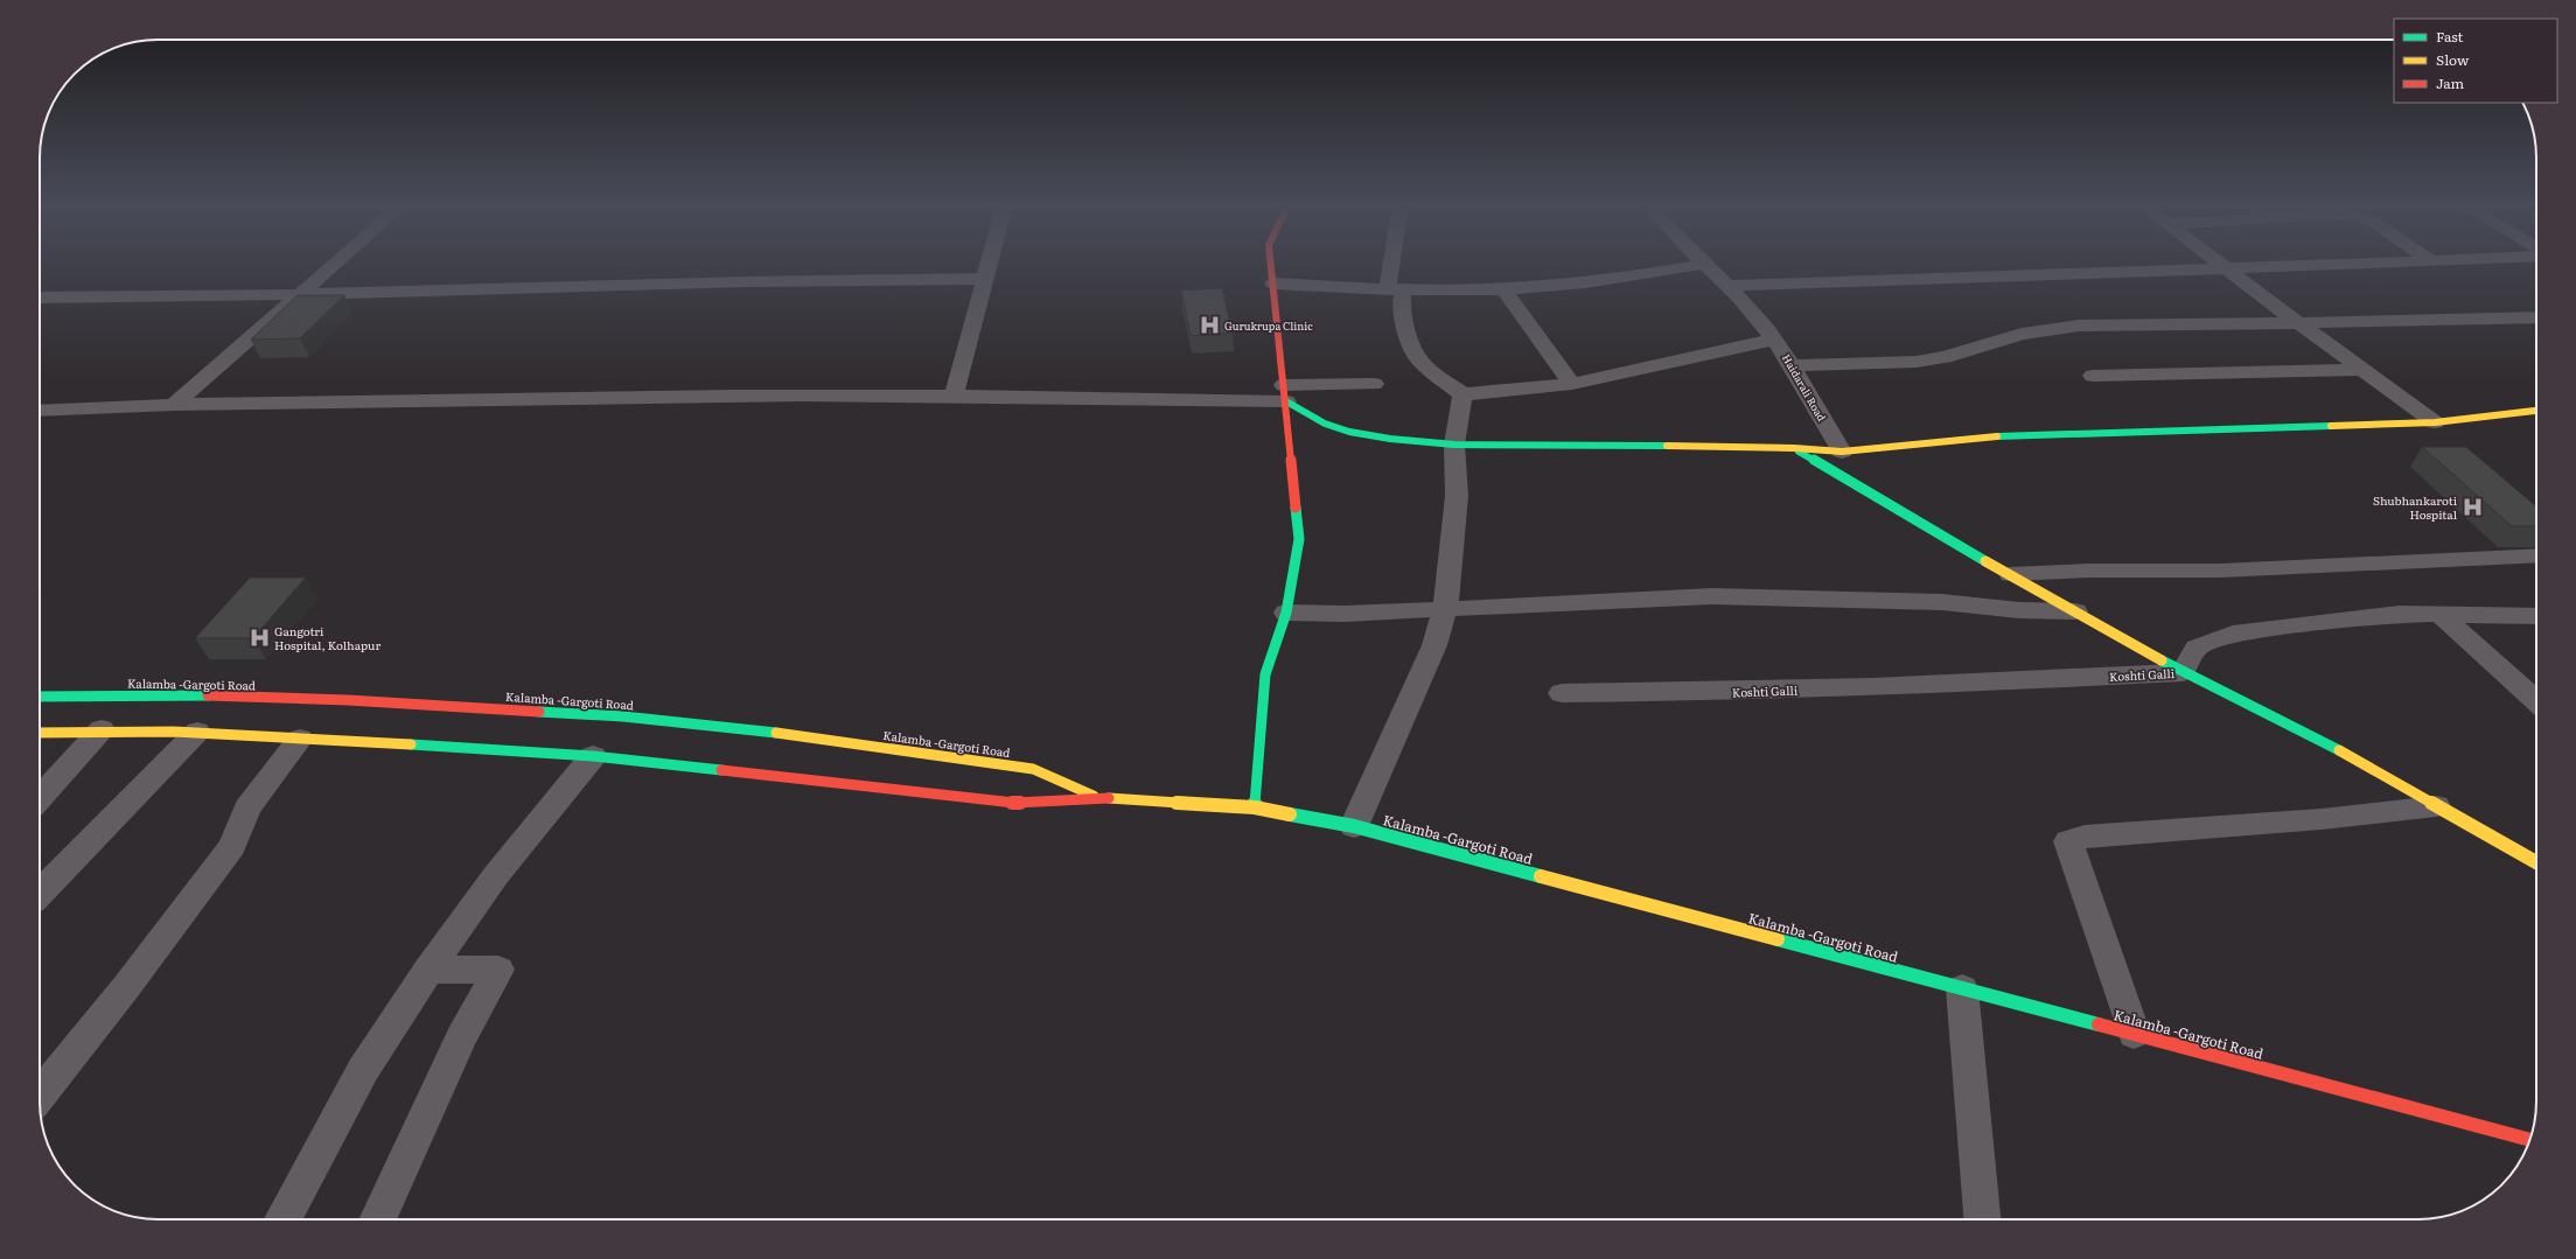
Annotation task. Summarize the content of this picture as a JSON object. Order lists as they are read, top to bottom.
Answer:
{
  "streets": {
    "main road": ["Kalamba -Gargoti Road"],
    "street": ["Haidarali Road", "Koshti Galli"]
  },
  "places": {
    "hospital": ["Gurukrupa Clinic", "Shubhankaroti Hospital", "Gangotri Hospital, Kolhapur"]
  },
  "legend": ["Fast", "Slow", "Jam"]
}
